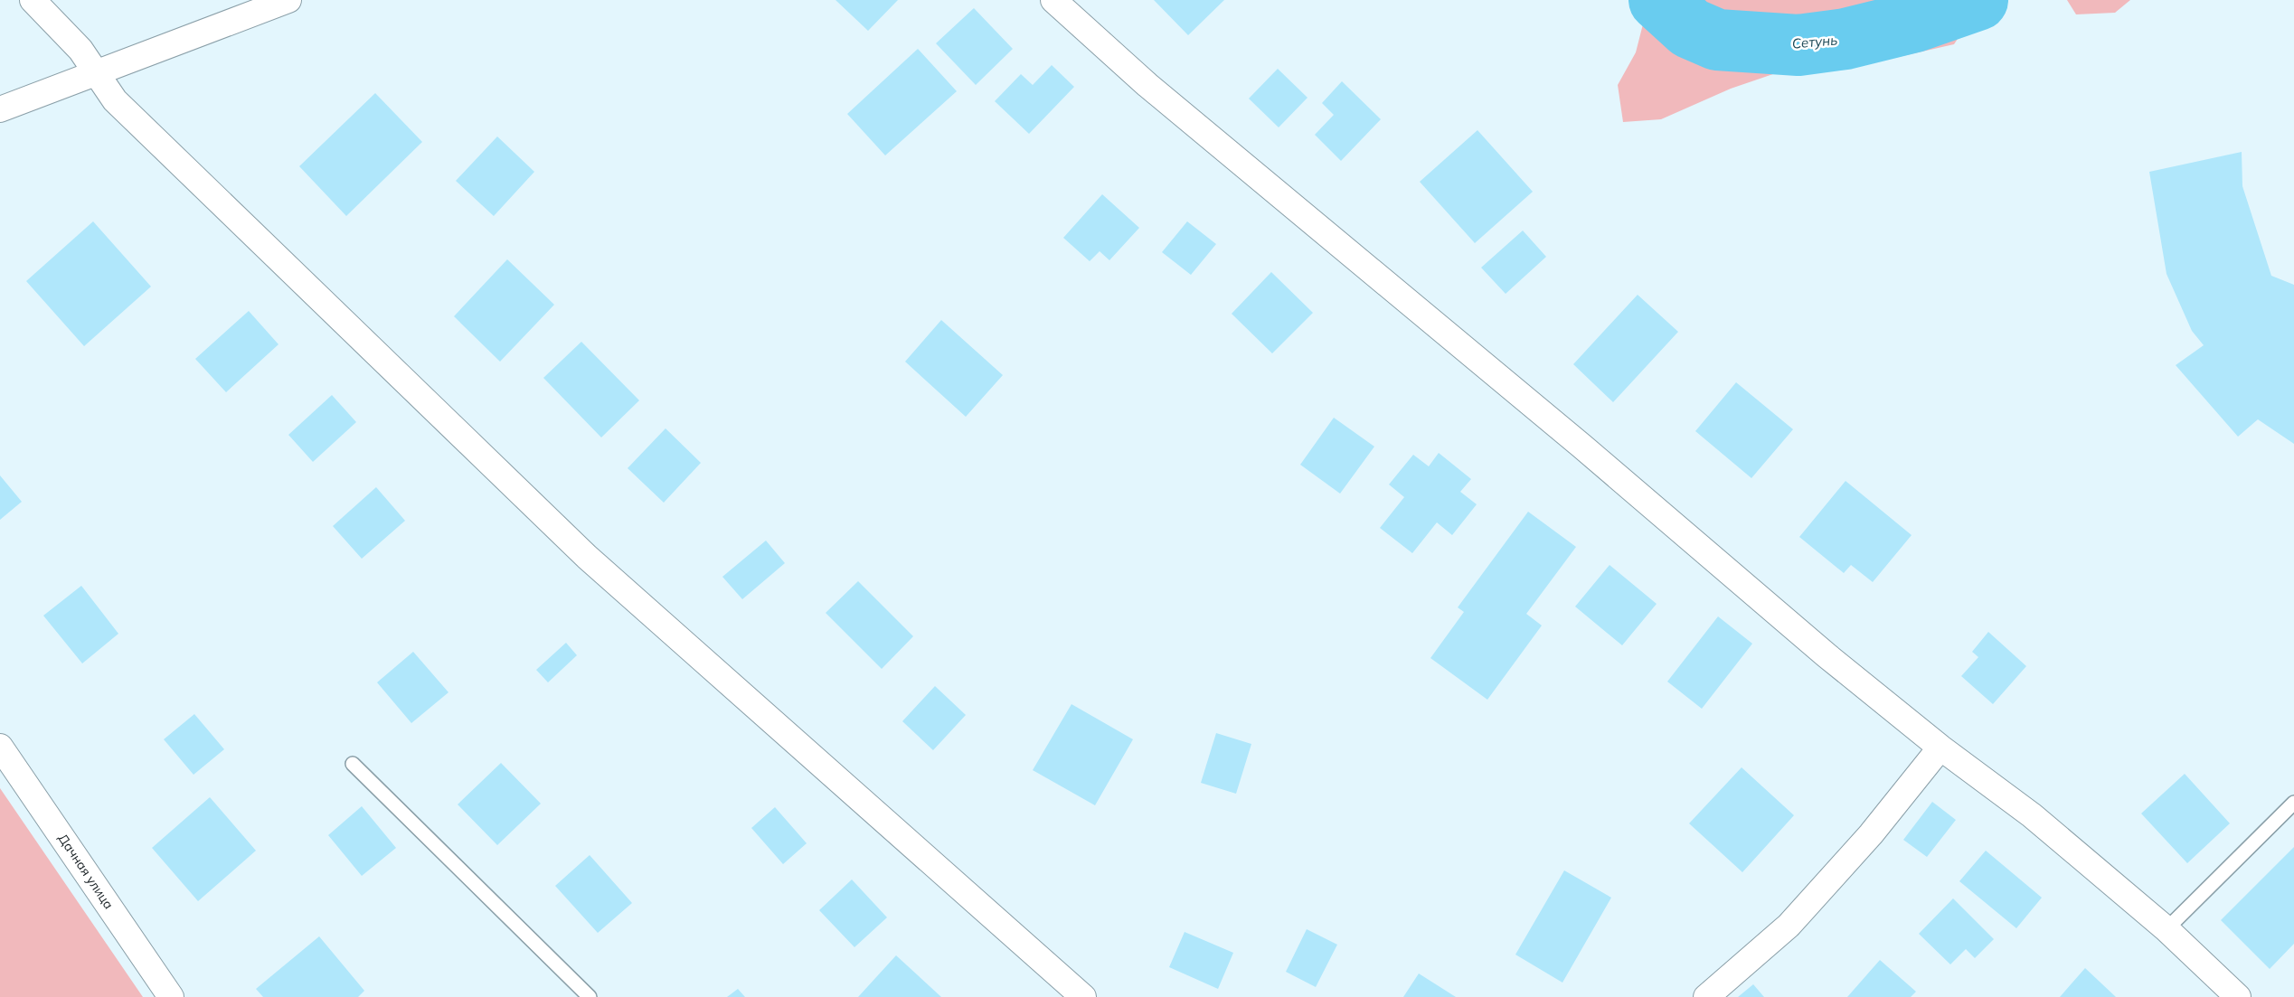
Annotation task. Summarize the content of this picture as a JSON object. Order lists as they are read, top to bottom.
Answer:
{
  "streets": {
    "street": ["Дачная улица"]
  },
  "water": ["Сетунь"]
}
